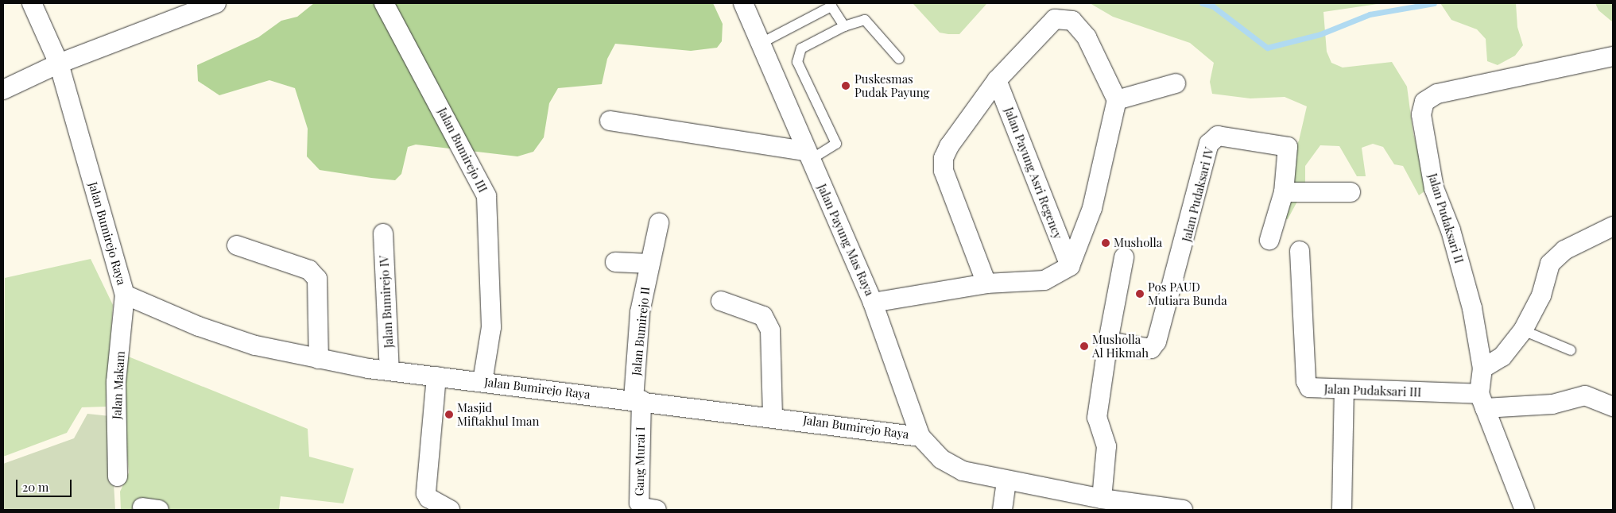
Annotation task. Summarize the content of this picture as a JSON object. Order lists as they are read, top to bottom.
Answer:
{
  "streets": {
    "street": [
      "Jalan Bumirejo III",
      "Jalan Payung Asri Regency",
      "Jalan Pudaksari IV",
      "Jalan Pudaksari II",
      "Jalan Bumirejo Raya",
      "Jalan Payung Mas Raya",
      "Jalan Bumirejo IV",
      "Jalan Bumirejo II",
      "Jalan Makam",
      "Jalan Pudaksari III",
      "Gang Murai I"
    ]
  },
  "crossings": [
    ["Jalan Bumirejo III", "Jalan Bumirejo Raya"],
    ["Jalan Pudaksari II", "Jalan Pudaksari III"],
    ["Jalan Bumirejo Raya", "Jalan Payung Mas Raya"],
    ["Jalan Bumirejo Raya", "Jalan Bumirejo IV"],
    ["Jalan Bumirejo Raya", "Jalan Bumirejo II"],
    ["Jalan Bumirejo Raya", "Jalan Makam"],
    ["Jalan Bumirejo Raya", "Gang Murai I"],
    ["Jalan Bumirejo II", "Gang Murai I"]
  ],
  "places": [
    "Puskesmas Pudak Payung",
    "Musholla",
    "Pos PAUD Mutiara Bunda",
    "Musholla Al Hikmah",
    "Masjid Miftakhul Iman"
  ],
  "scale_bar": "20 m"
}
